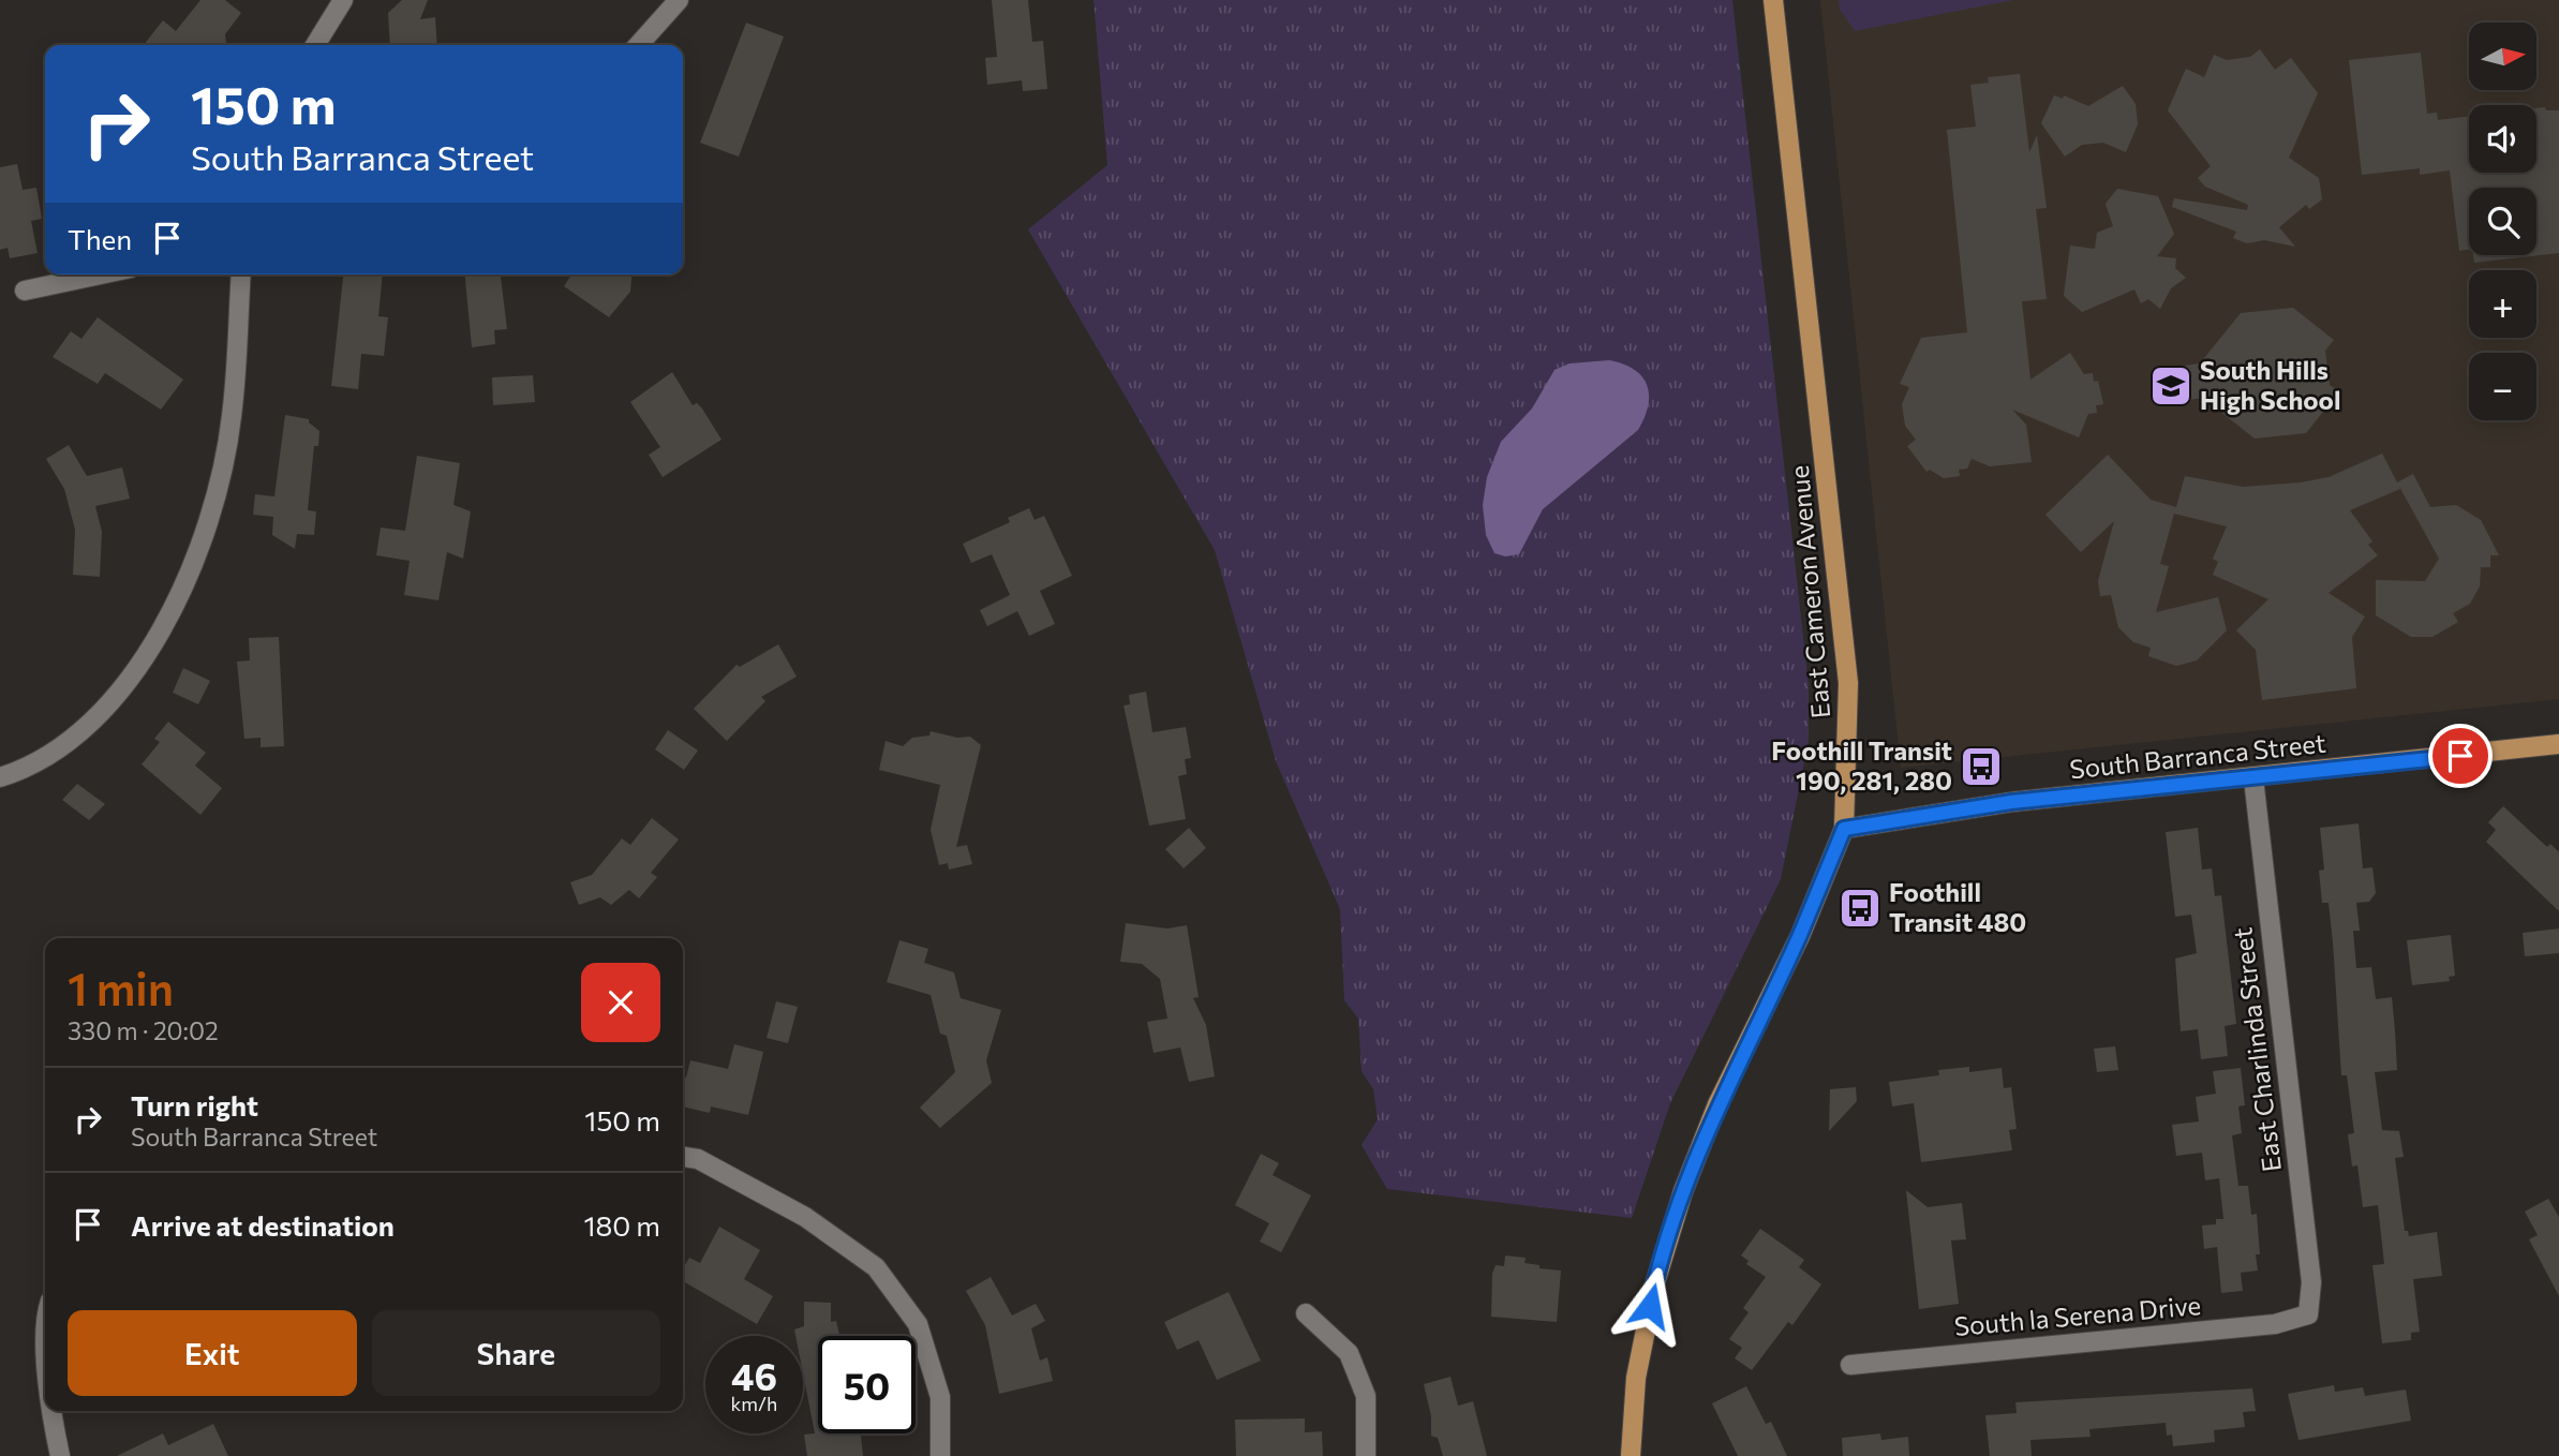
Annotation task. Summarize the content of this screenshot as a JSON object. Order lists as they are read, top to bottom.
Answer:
{
  "streets": {
    "main road": ["East Cameron Avenue", "South Barranca Street"],
    "street": ["East Charlinda Street", "South la Serena Drive"]
  },
  "crossings": [
    ["East Cameron Avenue", "South Barranca Street"],
    ["South Barranca Street", "East Charlinda Street"],
    ["East Charlinda Street", "South la Serena Drive"]
  ],
  "places": {
    "school or university": ["South Hills High School"],
    "bus stop": ["Foothill Transit 190, 281, 280", "Foothill Transit 480"]
  },
  "north": "right",
  "page": {
    "map_buttons": ["+", "−"],
    "turn": ["150 m", "South Barranca Street"],
    "then": "Then",
    "heading": ["1 min", "330 m · 20:02"],
    "list": [
      {
        "name": "Turn right",
        "note": "South Barranca Street",
        "value": "150 m"
      },
      {
        "name": "Arrive at destination",
        "value": "180 m"
      }
    ],
    "buttons": ["Exit", "Share"],
    "speed": "46 km/h",
    "limit": "50"
  }
}
